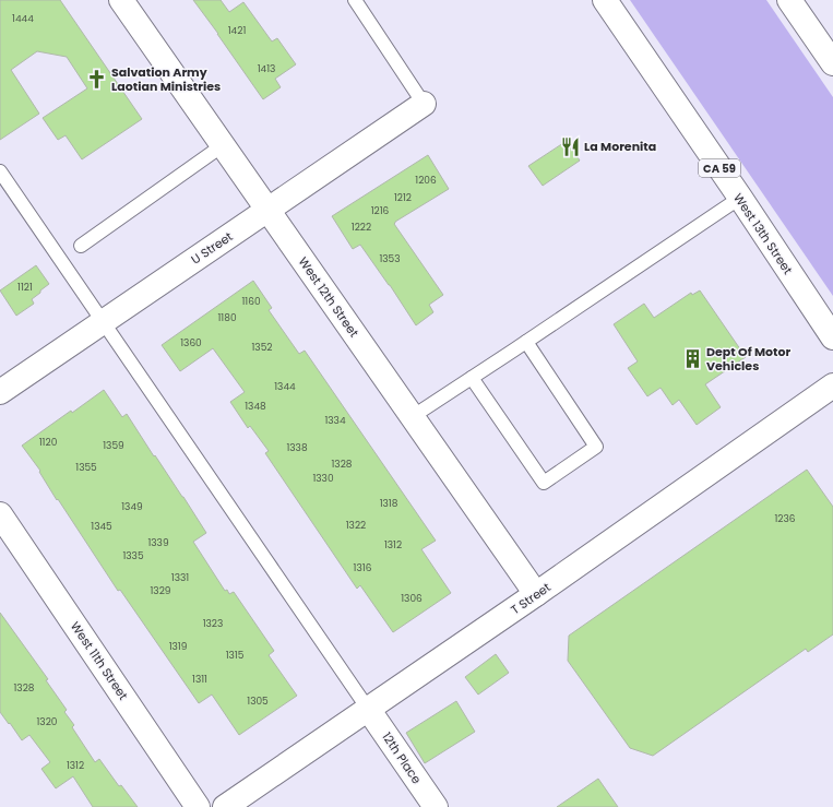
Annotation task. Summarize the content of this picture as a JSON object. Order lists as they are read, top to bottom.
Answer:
{
  "streets": {
    "main road": [
      "CA 59",
      "West 13th Street",
      "U Street",
      "West 12th Street",
      "T Street",
      "West 11th Street",
      "12th Place"
    ]
  },
  "crossings": [
    ["U Street", "West 12th Street"],
    ["West 12th Street", "T Street"],
    ["T Street", "12th Place"]
  ],
  "places": {
    "church": ["Salvation Army Laotian Ministries"],
    "restaurant": ["La Morenita"],
    "building": ["Dept Of Motor Vehicles"]
  },
  "house_numbers": [
    "1444",
    "1421",
    "1413",
    "1206",
    "1212",
    "1216",
    "1222",
    "1353",
    "1121",
    "1160",
    "1180",
    "1360",
    "1352",
    "1344",
    "1348",
    "1334",
    "1120",
    "1359",
    "1338",
    "1328",
    "1355",
    "1330",
    "1318",
    "1349",
    "1236",
    "1322",
    "1345",
    "1339",
    "1312",
    "1335",
    "1316",
    "1331",
    "1329",
    "1306",
    "1323",
    "1319",
    "1315",
    "1311",
    "1328",
    "1305",
    "1320",
    "1312"
  ]
}
